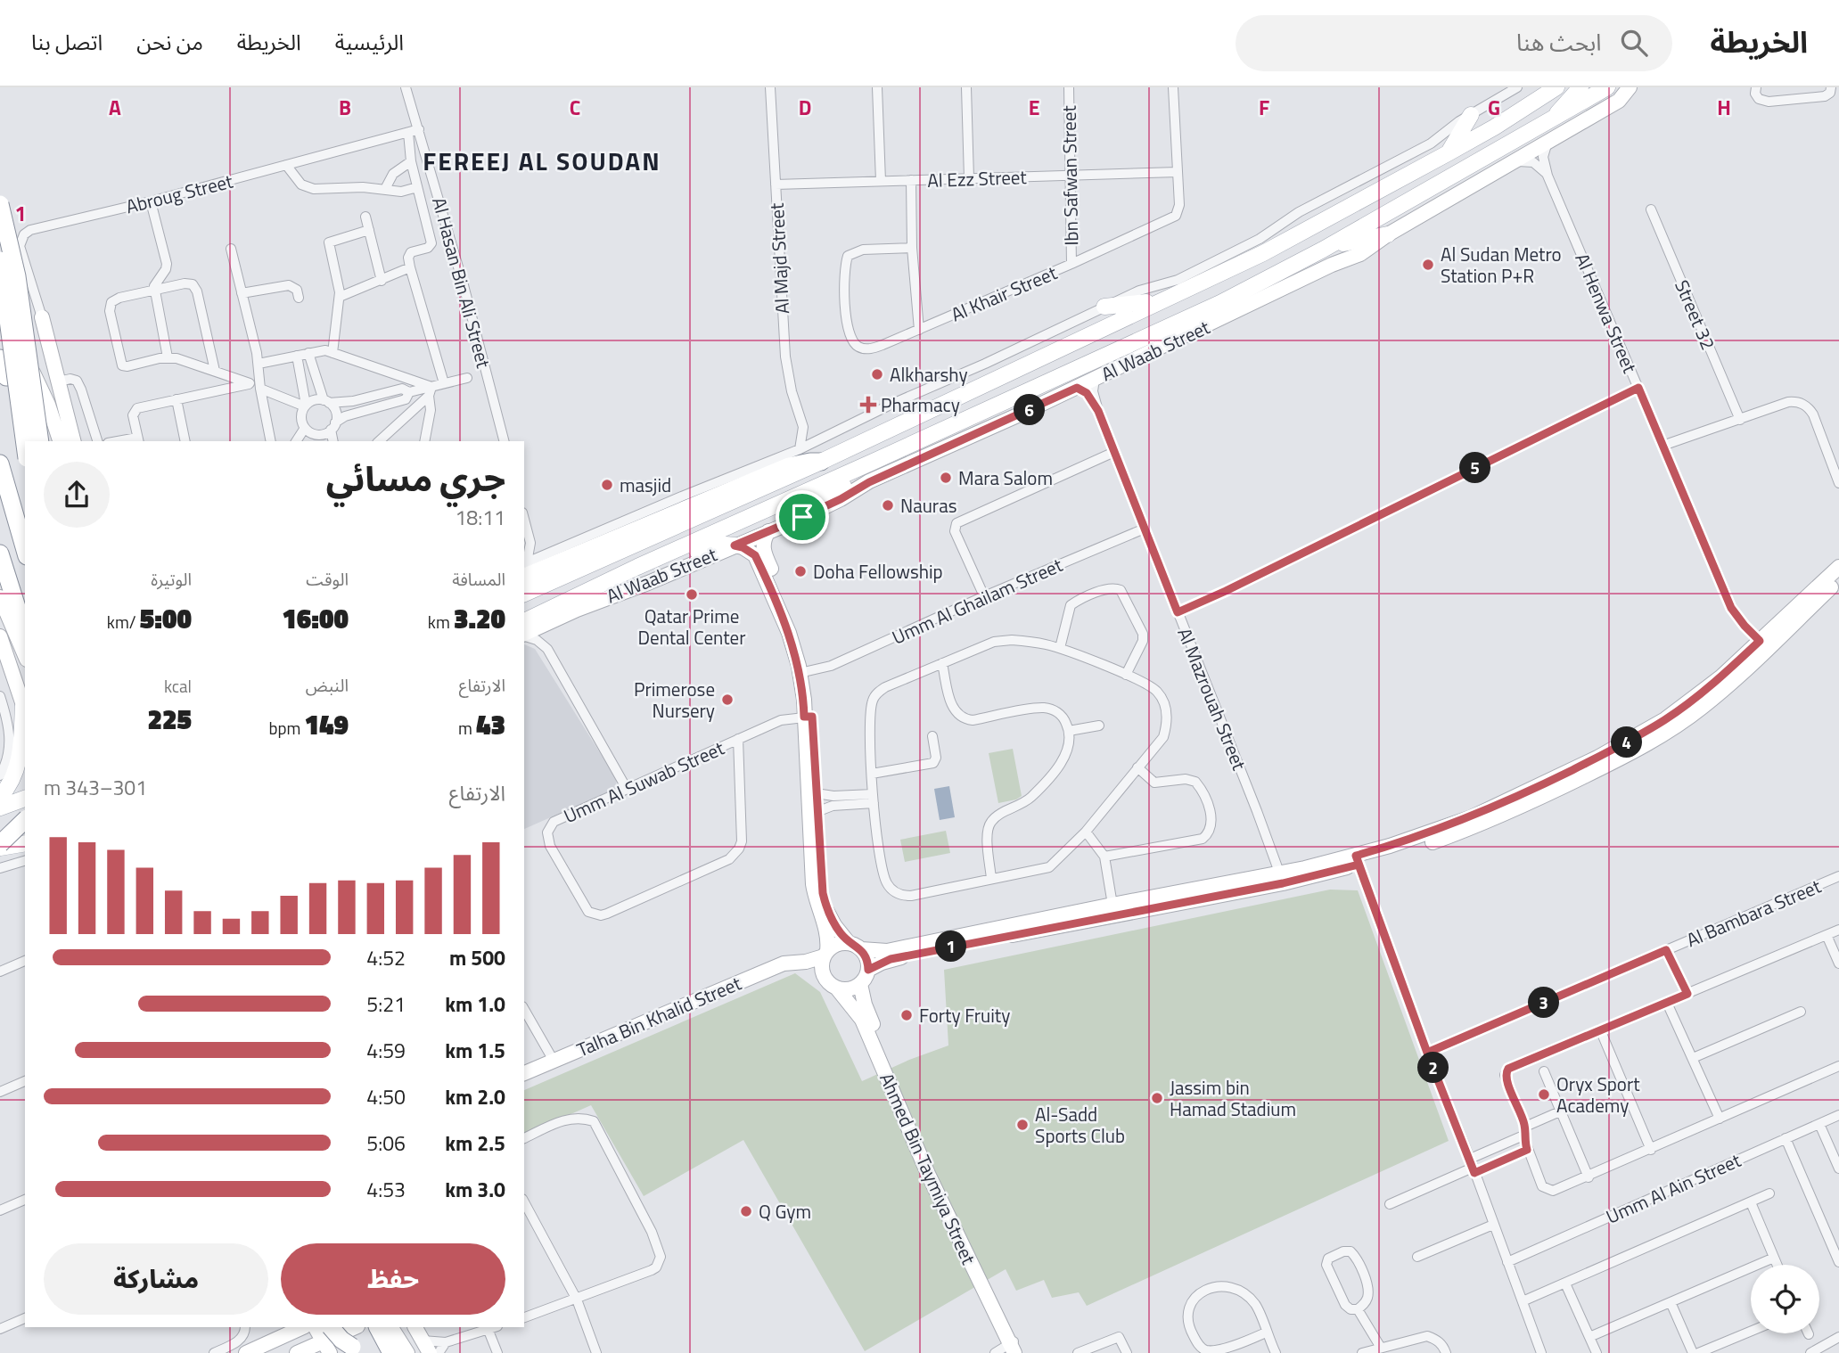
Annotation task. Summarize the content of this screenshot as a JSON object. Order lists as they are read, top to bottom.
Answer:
{
  "streets": {
    "main road": ["Al Waab Street"],
    "street": [
      "Ibn Safwan Street",
      "Al Ezz Street",
      "Abroug Street",
      "Al Majd Street",
      "Al Hasan Bin Ali Street",
      "Al Khair Street",
      "Al Henwa Street",
      "Street 32",
      "Umm Al Ghailam Street",
      "Al Mazrouah Street",
      "Umm Al Suwab Street",
      "Al Bambara Street",
      "Talha Bin Khalid Street",
      "Ahmed Bin Taymiya Street",
      "Umm Al Ain Street"
    ]
  },
  "crossings": [
    ["Ibn Safwan Street", "Al Ezz Street"],
    ["Ibn Safwan Street", "Al Khair Street"],
    ["Al Ezz Street", "Al Majd Street"],
    ["Al Ezz Street", "Al Khair Street"],
    ["Abroug Street", "Al Hasan Bin Ali Street"],
    ["Al Henwa Street", "Al Waab Street"],
    ["Umm Al Ghailam Street", "Al Mazrouah Street"],
    ["Talha Bin Khalid Street", "Ahmed Bin Taymiya Street"]
  ],
  "districts": ["FEREEJ AL SOUDAN"],
  "places": {
    "other": [
      "Al Sudan Metro Station P+R",
      "Alkharshy",
      "Mara Salom",
      "masjid",
      "Nauras",
      "Doha Fellowship",
      "Qatar Prime Dental Center",
      "Primerose Nursery",
      "Forty Fruity",
      "Oryx Sport Academy",
      "Jassim bin Hamad Stadium",
      "Al-Sadd Sports Club",
      "Q Gym"
    ],
    "health": ["Pharmacy"]
  },
  "page": {
    "header": "الخريطة",
    "search": "ابحث هنا",
    "nav": [
      "الرئيسية",
      "الخريطة",
      "من نحن",
      "اتصل بنا"
    ],
    "pins": [
      "6",
      "5",
      "4",
      "1",
      "3",
      "2"
    ],
    "heading": ["جري مسائي", "18:11"],
    "stats": [
      ["المسافة", "3.20 km"],
      ["الوقت", "16:00"],
      ["الوتيرة", "5:00 /km"],
      ["الارتفاع", "43 m"],
      ["النبض", "149 bpm"],
      ["kcal", "225"]
    ],
    "chart": ["الارتفاع", "301–343 m"],
    "list": [
      {
        "name": "500 m",
        "note": "4:52"
      },
      {
        "name": "1.0 km",
        "note": "5:21"
      },
      {
        "name": "1.5 km",
        "note": "4:59"
      },
      {
        "name": "2.0 km",
        "note": "4:50"
      },
      {
        "name": "2.5 km",
        "note": "5:06"
      },
      {
        "name": "3.0 km",
        "note": "4:53"
      }
    ],
    "buttons": ["حفظ", "مشاركة"]
  },
  "grid": {
    "columns": [
      "A",
      "B",
      "C",
      "D",
      "E",
      "F",
      "G",
      "H"
    ],
    "rows": ["1"]
  }
}
